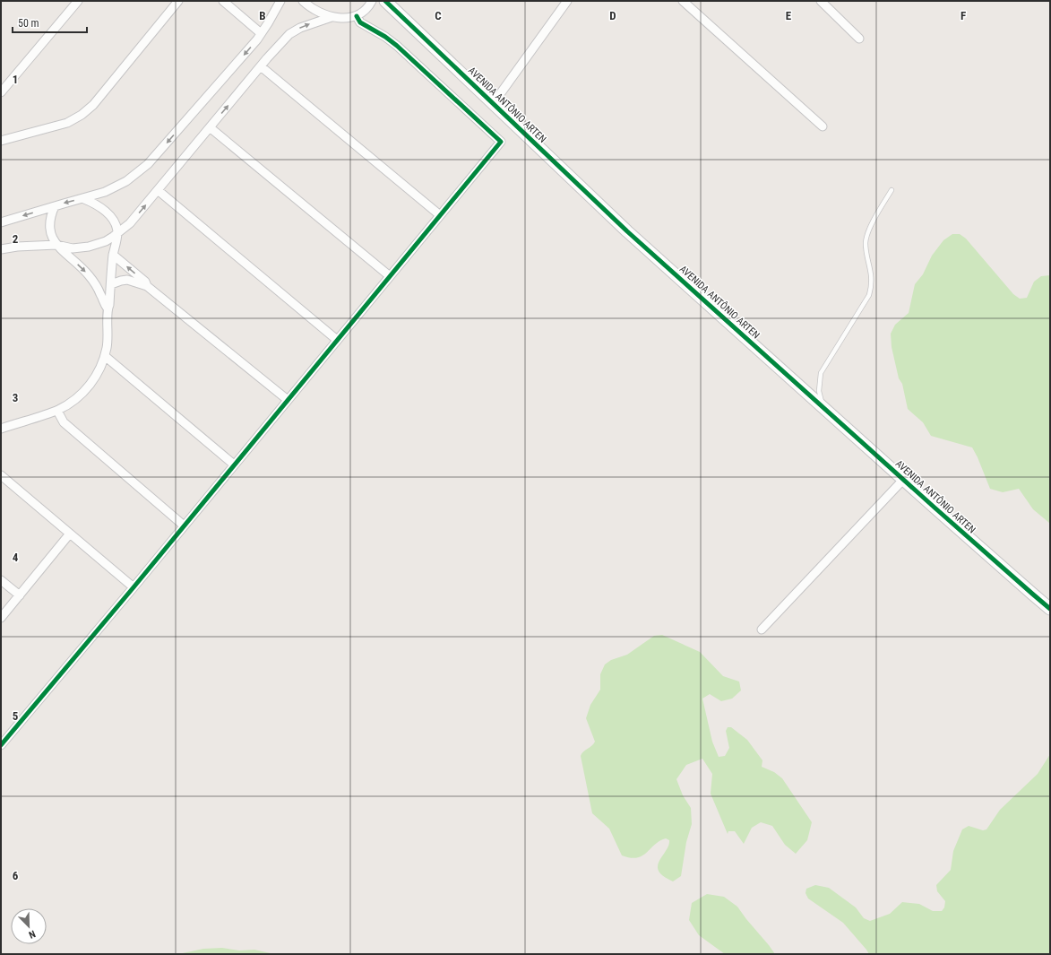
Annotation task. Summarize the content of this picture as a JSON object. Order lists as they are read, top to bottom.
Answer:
{
  "streets": {
    "street": ["AVENIDA ANTÔNIO ARTEN"]
  },
  "scale_bar": "50 m",
  "north": "bottom right",
  "grid": {
    "columns": [
      "B",
      "C",
      "D",
      "E",
      "F"
    ],
    "rows": [
      "1",
      "2",
      "3",
      "4",
      "5",
      "6"
    ]
  }
}
